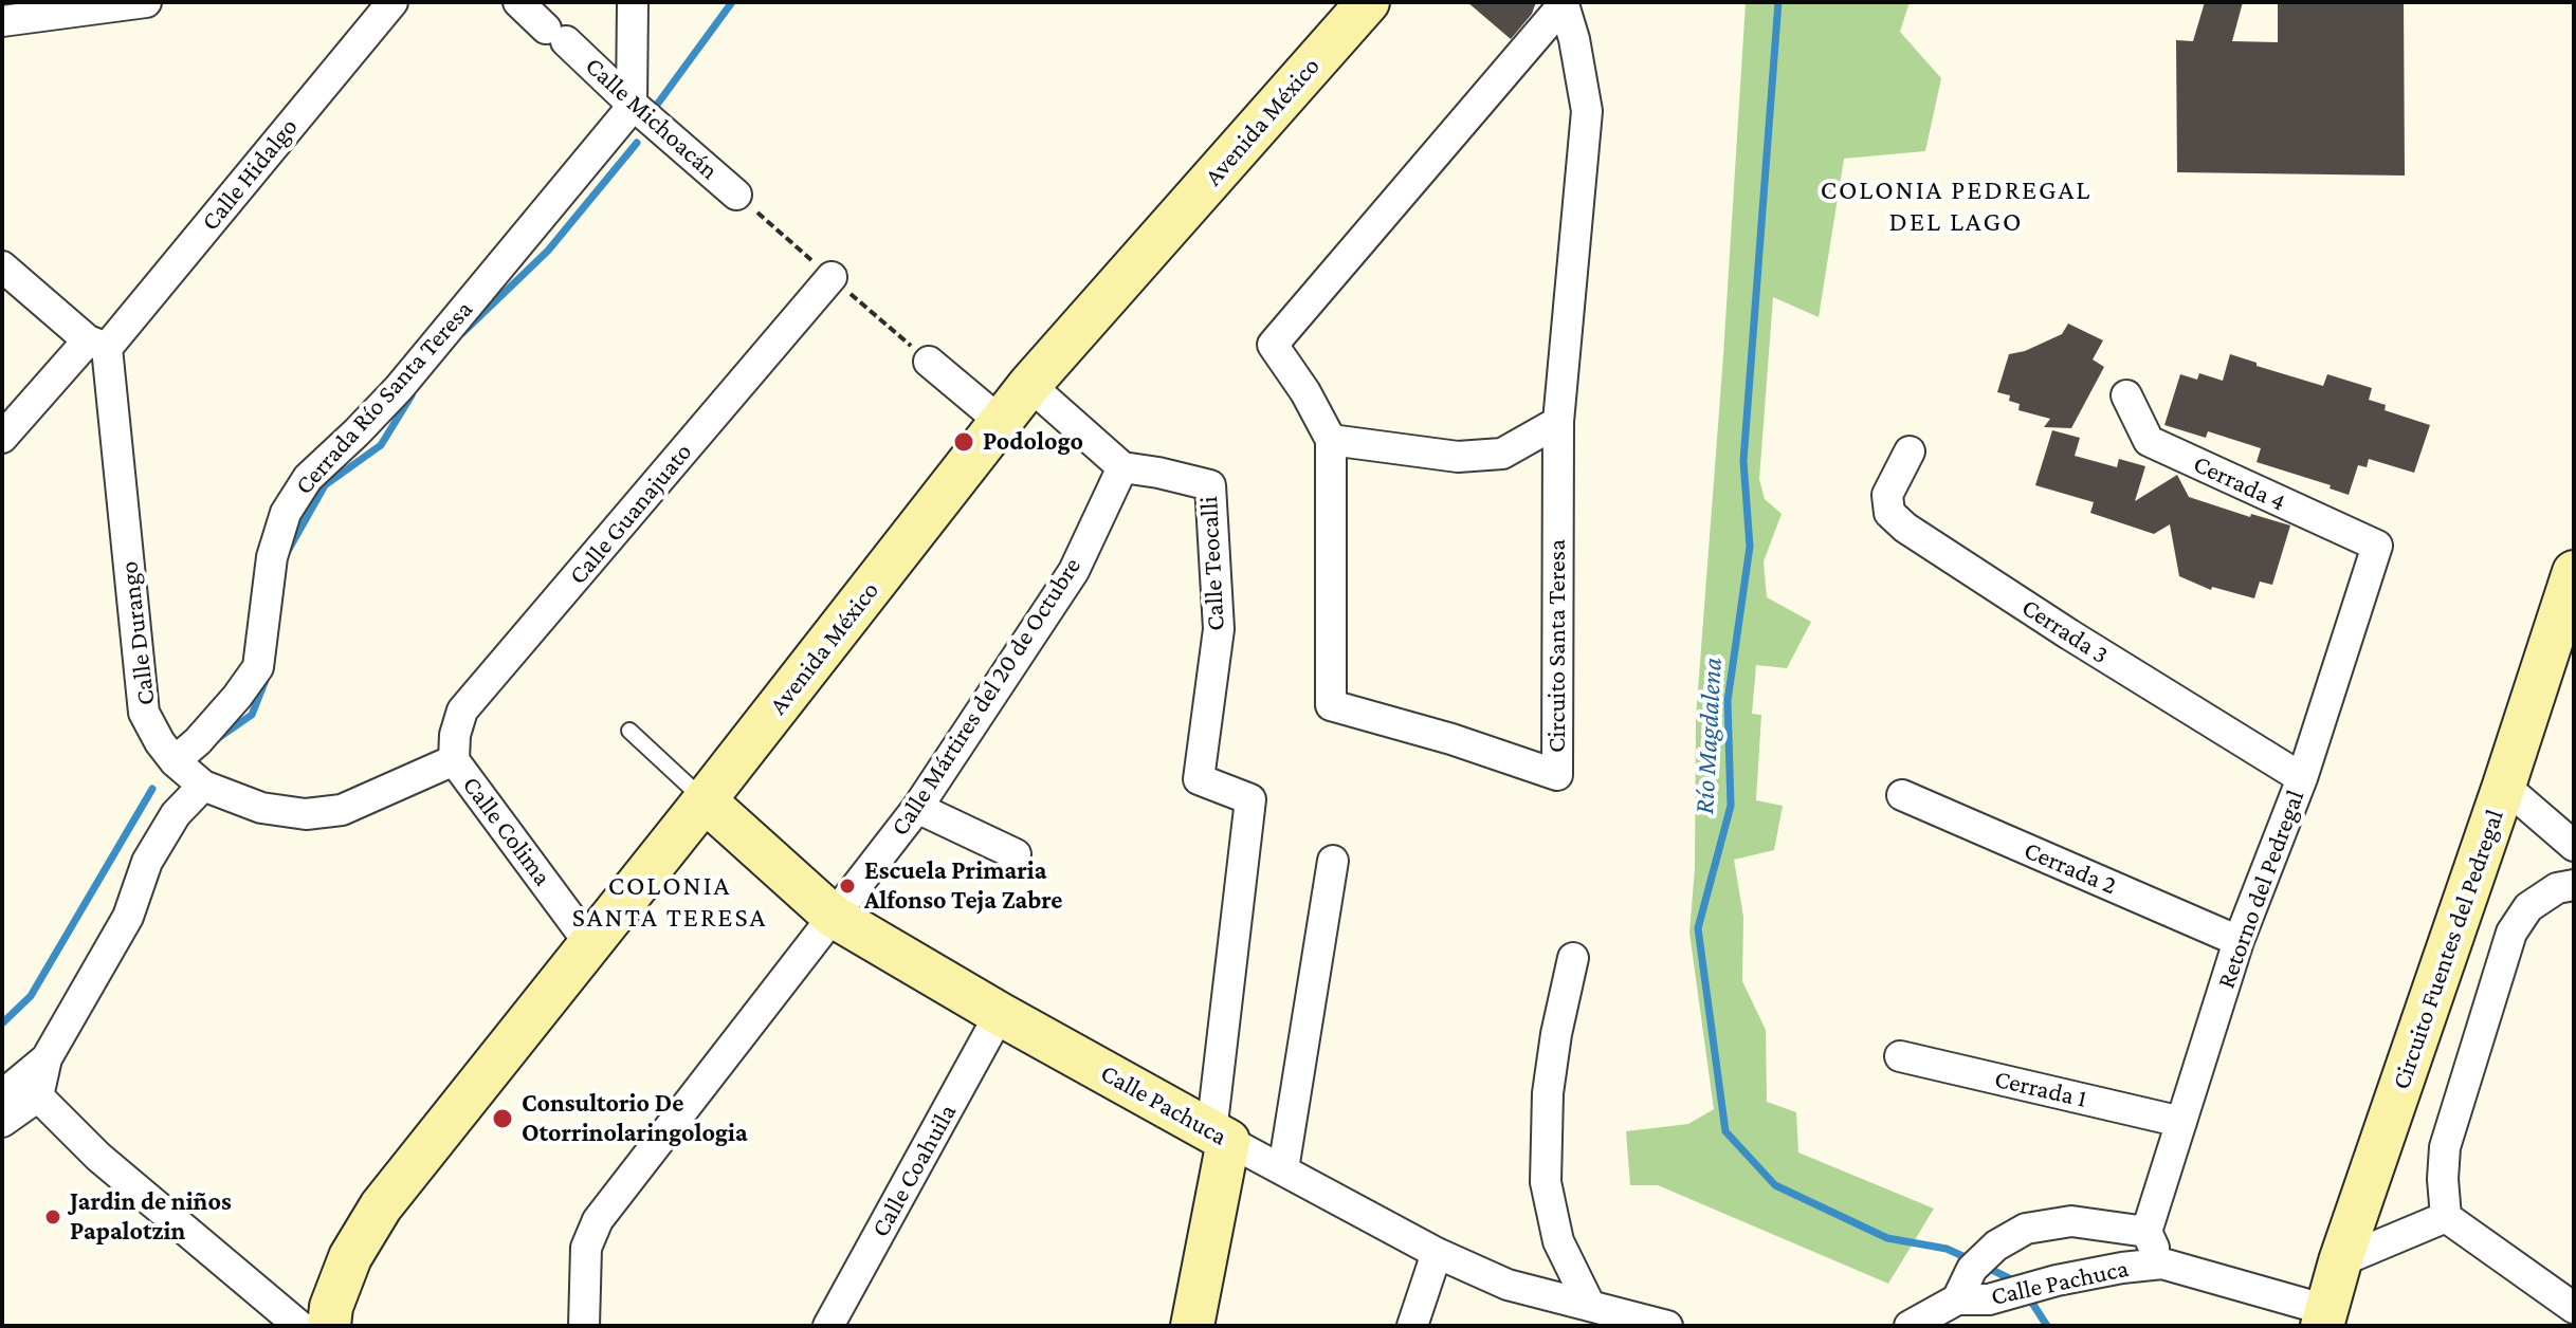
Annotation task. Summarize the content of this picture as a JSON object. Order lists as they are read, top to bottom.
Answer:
{
  "streets": {
    "street": [
      "Calle Michoacán",
      "Avenida México",
      "Calle Hidalgo",
      "Cerrada Río Santa Teresa",
      "Cerrada 4",
      "Calle Guanajuato",
      "Calle Teocalli",
      "Cerrada 3",
      "Calle Durango",
      "Circuito Santa Teresa",
      "Calle Mártires del 20 de Octubre",
      "Calle Colima",
      "Cerrada 2",
      "Retorno del Pedregal",
      "Circuito Fuentes del Pedregal",
      "Cerrada 1",
      "Calle Pachuca",
      "Calle Coahuila"
    ]
  },
  "crossings": [
    ["Calle Michoacán", "Cerrada Río Santa Teresa"],
    ["Avenida México", "Calle Colima"],
    ["Avenida México", "Calle Pachuca"],
    ["Calle Hidalgo", "Calle Durango"],
    ["Cerrada Río Santa Teresa", "Calle Durango"],
    ["Cerrada 4", "Retorno del Pedregal"],
    ["Calle Guanajuato", "Calle Durango"],
    ["Calle Guanajuato", "Calle Colima"],
    ["Calle Teocalli", "Calle Mártires del 20 de Octubre"],
    ["Calle Teocalli", "Calle Pachuca"],
    ["Cerrada 3", "Retorno del Pedregal"],
    ["Calle Durango", "Calle Colima"],
    ["Calle Mártires del 20 de Octubre", "Calle Pachuca"],
    ["Cerrada 2", "Retorno del Pedregal"],
    ["Retorno del Pedregal", "Cerrada 1"],
    ["Retorno del Pedregal", "Calle Pachuca"],
    ["Circuito Fuentes del Pedregal", "Calle Pachuca"],
    ["Calle Pachuca", "Calle Coahuila"]
  ],
  "districts": ["COLONIA PEDREGAL DEL LAGO", "COLONIA SANTA TERESA"],
  "water": ["Río Magdalena"],
  "places": [
    "Podologo",
    "Escuela Primaria Alfonso Teja Zabre",
    "Consultorio De Otorrinolaringologia",
    "Jardin de niños Papalotzin"
  ]
}
